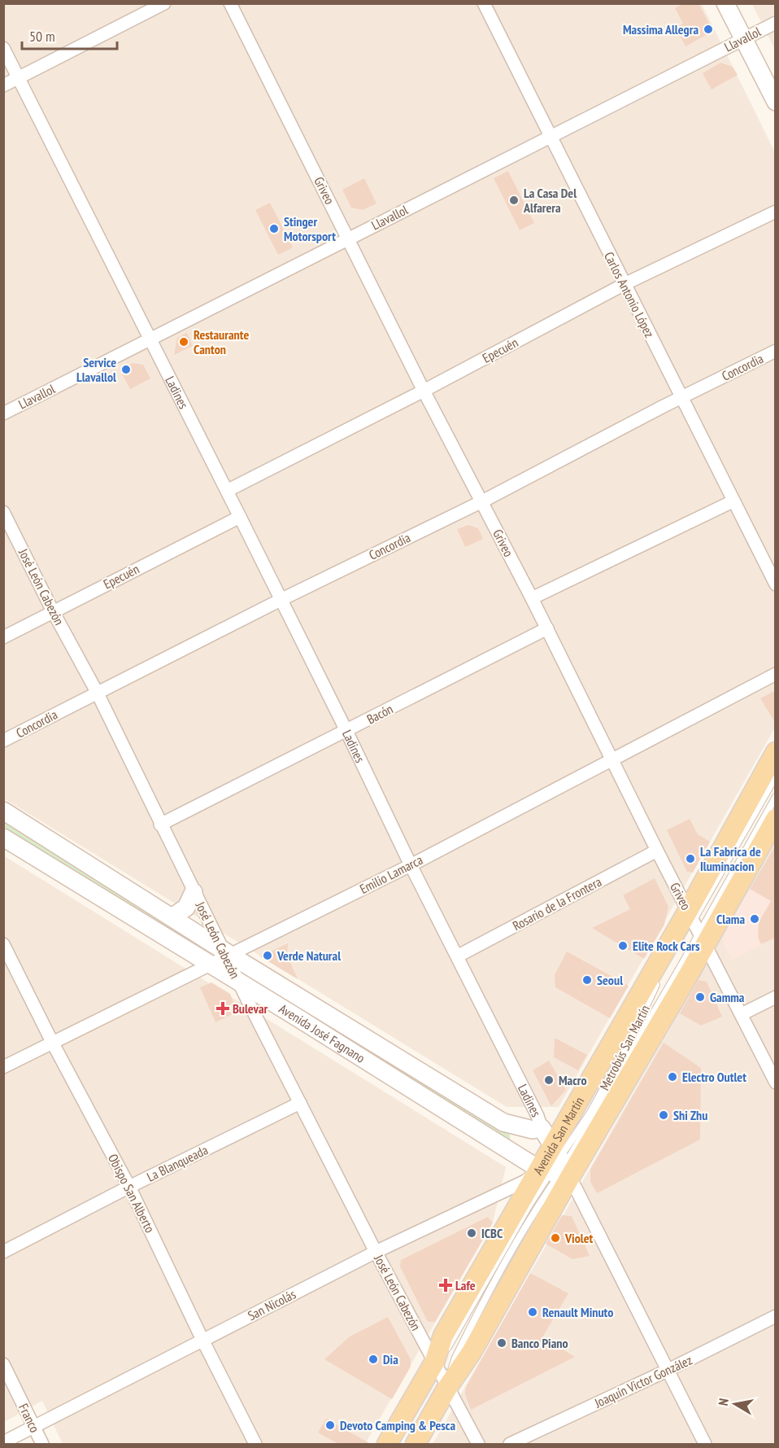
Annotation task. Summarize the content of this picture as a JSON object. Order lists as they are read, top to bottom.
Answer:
{
  "streets": {
    "main road": ["Avenida San Martín"],
    "street": [
      "Llavallol",
      "Griveo",
      "Carlos Antonio López",
      "Epecuén",
      "Concordia",
      "Ladines",
      "José León Cabezón",
      "Bacón",
      "Emilio Lamarca",
      "Rosario de la Frontera",
      "Avenida José Fagnano",
      "La Blanqueada",
      "Obispo San Alberto",
      "San Nicolás",
      "Joaquín Victor González",
      "Franco"
    ],
    "lane": ["Metrobús San Martín"]
  },
  "crossings": [
    ["Llavallol", "Griveo"],
    ["Llavallol", "Carlos Antonio López"],
    ["Llavallol", "Ladines"],
    ["Griveo", "Epecuén"],
    ["Griveo", "Concordia"],
    ["Griveo", "Bacón"],
    ["Griveo", "Emilio Lamarca"],
    ["Griveo", "Rosario de la Frontera"],
    ["Griveo", "Avenida San Martín"],
    ["Carlos Antonio López", "Epecuén"],
    ["Carlos Antonio López", "Concordia"],
    ["Epecuén", "Ladines"],
    ["Epecuén", "José León Cabezón"],
    ["Concordia", "Ladines"],
    ["Concordia", "José León Cabezón"],
    ["Ladines", "Bacón"],
    ["Ladines", "Emilio Lamarca"],
    ["Ladines", "Rosario de la Frontera"],
    ["Ladines", "Avenida José Fagnano"],
    ["Ladines", "Metrobús San Martín"],
    ["Ladines", "Avenida San Martín"],
    ["Ladines", "San Nicolás"],
    ["Ladines", "Joaquín Victor González"],
    ["José León Cabezón", "Bacón"],
    ["José León Cabezón", "Emilio Lamarca"],
    ["José León Cabezón", "Avenida José Fagnano"],
    ["José León Cabezón", "Avenida San Martín"],
    ["José León Cabezón", "La Blanqueada"],
    ["José León Cabezón", "San Nicolás"],
    ["Emilio Lamarca", "Avenida José Fagnano"],
    ["Emilio Lamarca", "Obispo San Alberto"],
    ["Avenida José Fagnano", "Metrobús San Martín"],
    ["Avenida José Fagnano", "Avenida San Martín"],
    ["Avenida José Fagnano", "San Nicolás"],
    ["Metrobús San Martín", "Avenida San Martín"],
    ["Metrobús San Martín", "San Nicolás"],
    ["Avenida San Martín", "San Nicolás"],
    ["La Blanqueada", "Obispo San Alberto"],
    ["Obispo San Alberto", "San Nicolás"],
    ["San Nicolás", "Franco"]
  ],
  "places": {
    "other": [
      "Massima Allegra",
      "La Casa Del Alfarera",
      "Stinger Motorsport",
      "Restaurante Canton",
      "Service Llavallol",
      "La Fabrica de Iluminacion",
      "Clama",
      "Elite Rock Cars",
      "Verde Natural",
      "Seoul",
      "Gamma",
      "Electro Outlet",
      "Macro",
      "Shi Zhu",
      "ICBC",
      "Violet",
      "Renault Minuto",
      "Banco Piano",
      "Dia",
      "Devoto Camping & Pesca"
    ],
    "health": ["Bulevar", "Lafe"]
  },
  "scale_bar": "50 m",
  "north": "left"
}
